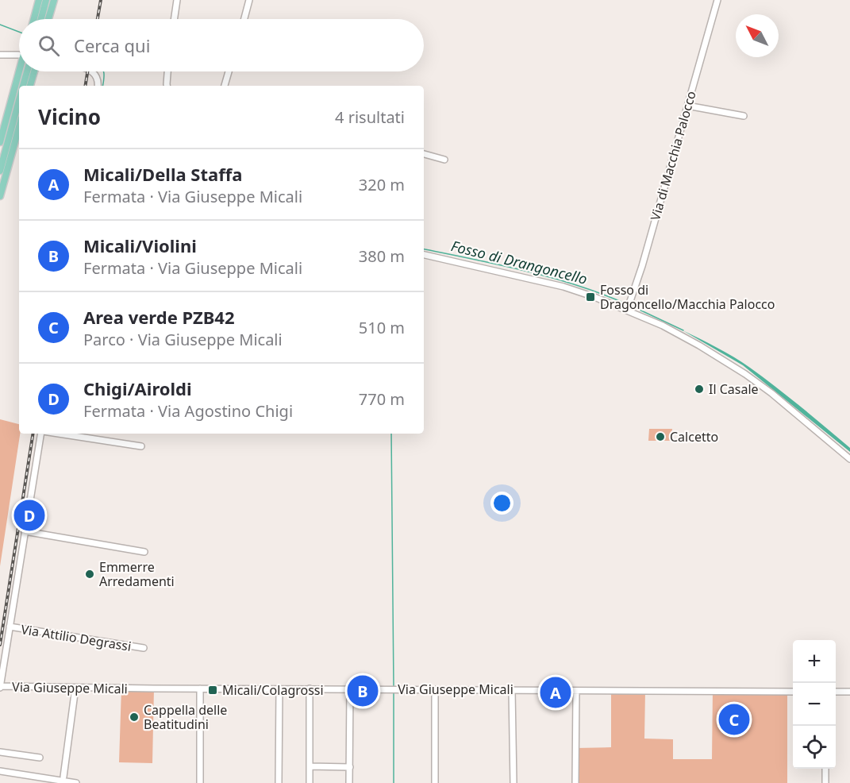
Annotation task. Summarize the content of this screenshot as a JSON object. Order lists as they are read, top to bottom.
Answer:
{
  "streets": {
    "street": ["Via di Macchia Palocco", "Via Attilio Degrassi", "Via Giuseppe Micali"]
  },
  "water": ["Fosso di Drangoncello"],
  "places": {
    "transit": ["Fosso di Dragoncello/Macchia Palocco", "Micali/Colagrossi"],
    "other": [
      "Il Casale",
      "Calcetto",
      "Emmerre Arredamenti",
      "Cappella delle Beatitudini"
    ]
  },
  "north": "top left",
  "page": {
    "search": "Cerca qui",
    "heading": ["Vicino", "4 risultati"],
    "list": [
      {
        "mark": "A",
        "name": "Micali/Della Staffa",
        "note": "Fermata · Via Giuseppe Micali",
        "value": "320 m"
      },
      {
        "mark": "B",
        "name": "Micali/Violini",
        "note": "Fermata · Via Giuseppe Micali",
        "value": "380 m"
      },
      {
        "mark": "C",
        "name": "Area verde PZB42",
        "note": "Parco · Via Giuseppe Micali",
        "value": "510 m"
      },
      {
        "mark": "D",
        "name": "Chigi/Airoldi",
        "note": "Fermata · Via Agostino Chigi",
        "value": "770 m"
      }
    ],
    "pins": [
      "D",
      "B",
      "A",
      "C"
    ],
    "map_buttons": ["+", "−"]
  }
}
